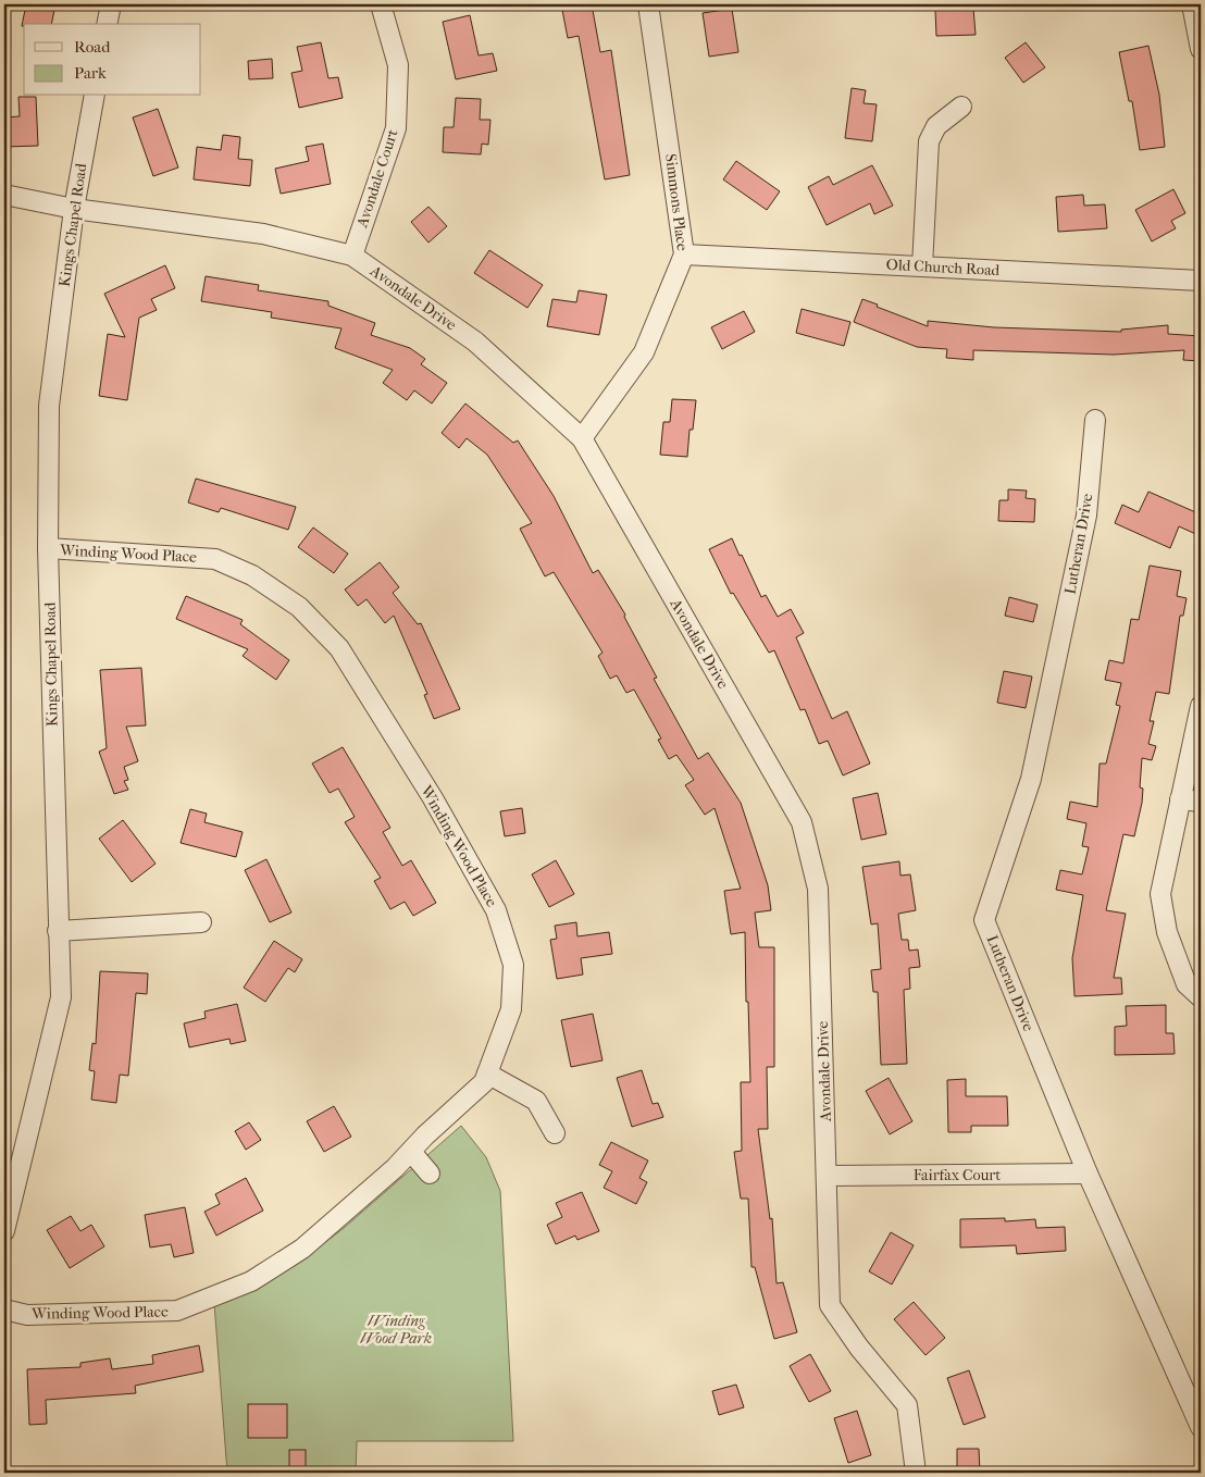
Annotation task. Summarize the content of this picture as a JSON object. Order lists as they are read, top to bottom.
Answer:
{
  "streets": {
    "street": [
      "Avondale Court",
      "Simmons Place",
      "Kings Chapel Road",
      "Old Church Road",
      "Avondale Drive",
      "Lutheran Drive",
      "Winding Wood Place",
      "Fairfax Court"
    ]
  },
  "crossings": [
    ["Avondale Court", "Avondale Drive"],
    ["Simmons Place", "Old Church Road"],
    ["Simmons Place", "Avondale Drive"],
    ["Kings Chapel Road", "Avondale Drive"],
    ["Kings Chapel Road", "Winding Wood Place"],
    ["Avondale Drive", "Fairfax Court"],
    ["Lutheran Drive", "Fairfax Court"]
  ],
  "parks": ["Winding Wood Park"],
  "legend": ["Road", "Park"]
}
